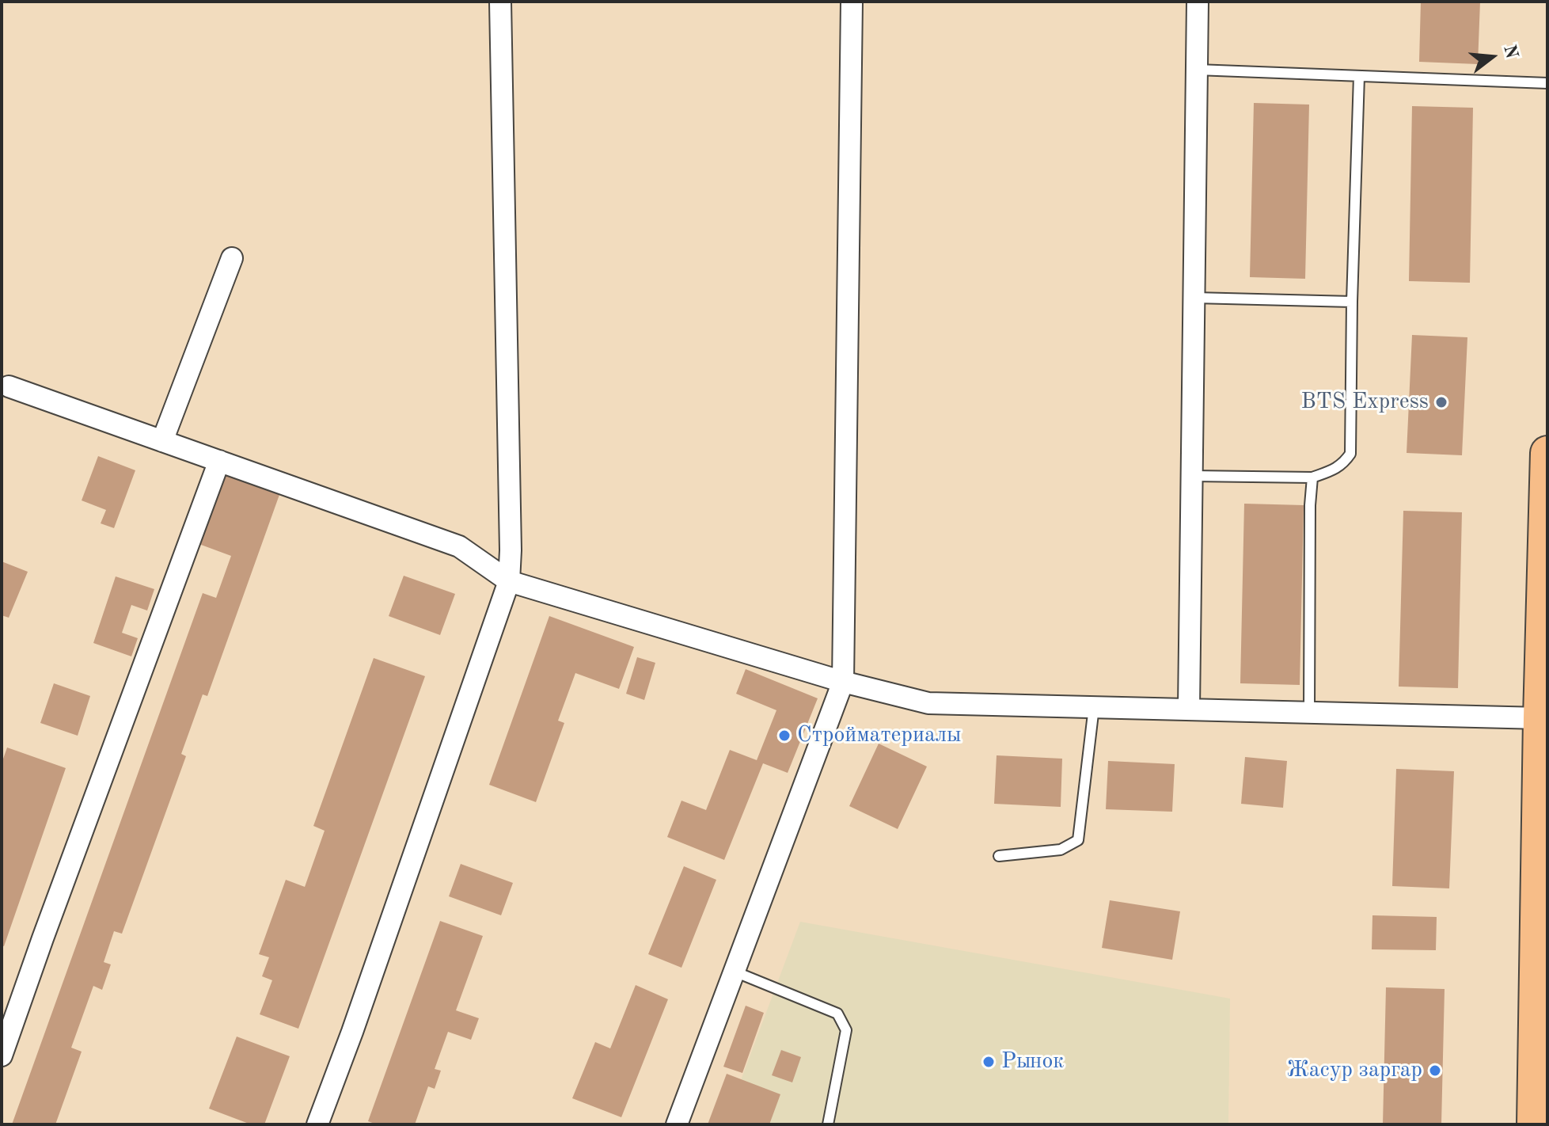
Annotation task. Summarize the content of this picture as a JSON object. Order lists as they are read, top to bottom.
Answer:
{
  "places": [
    "BTS Express",
    "Стройматериалы",
    "Рынок",
    "Жасур заргар"
  ],
  "north": "right"
}
